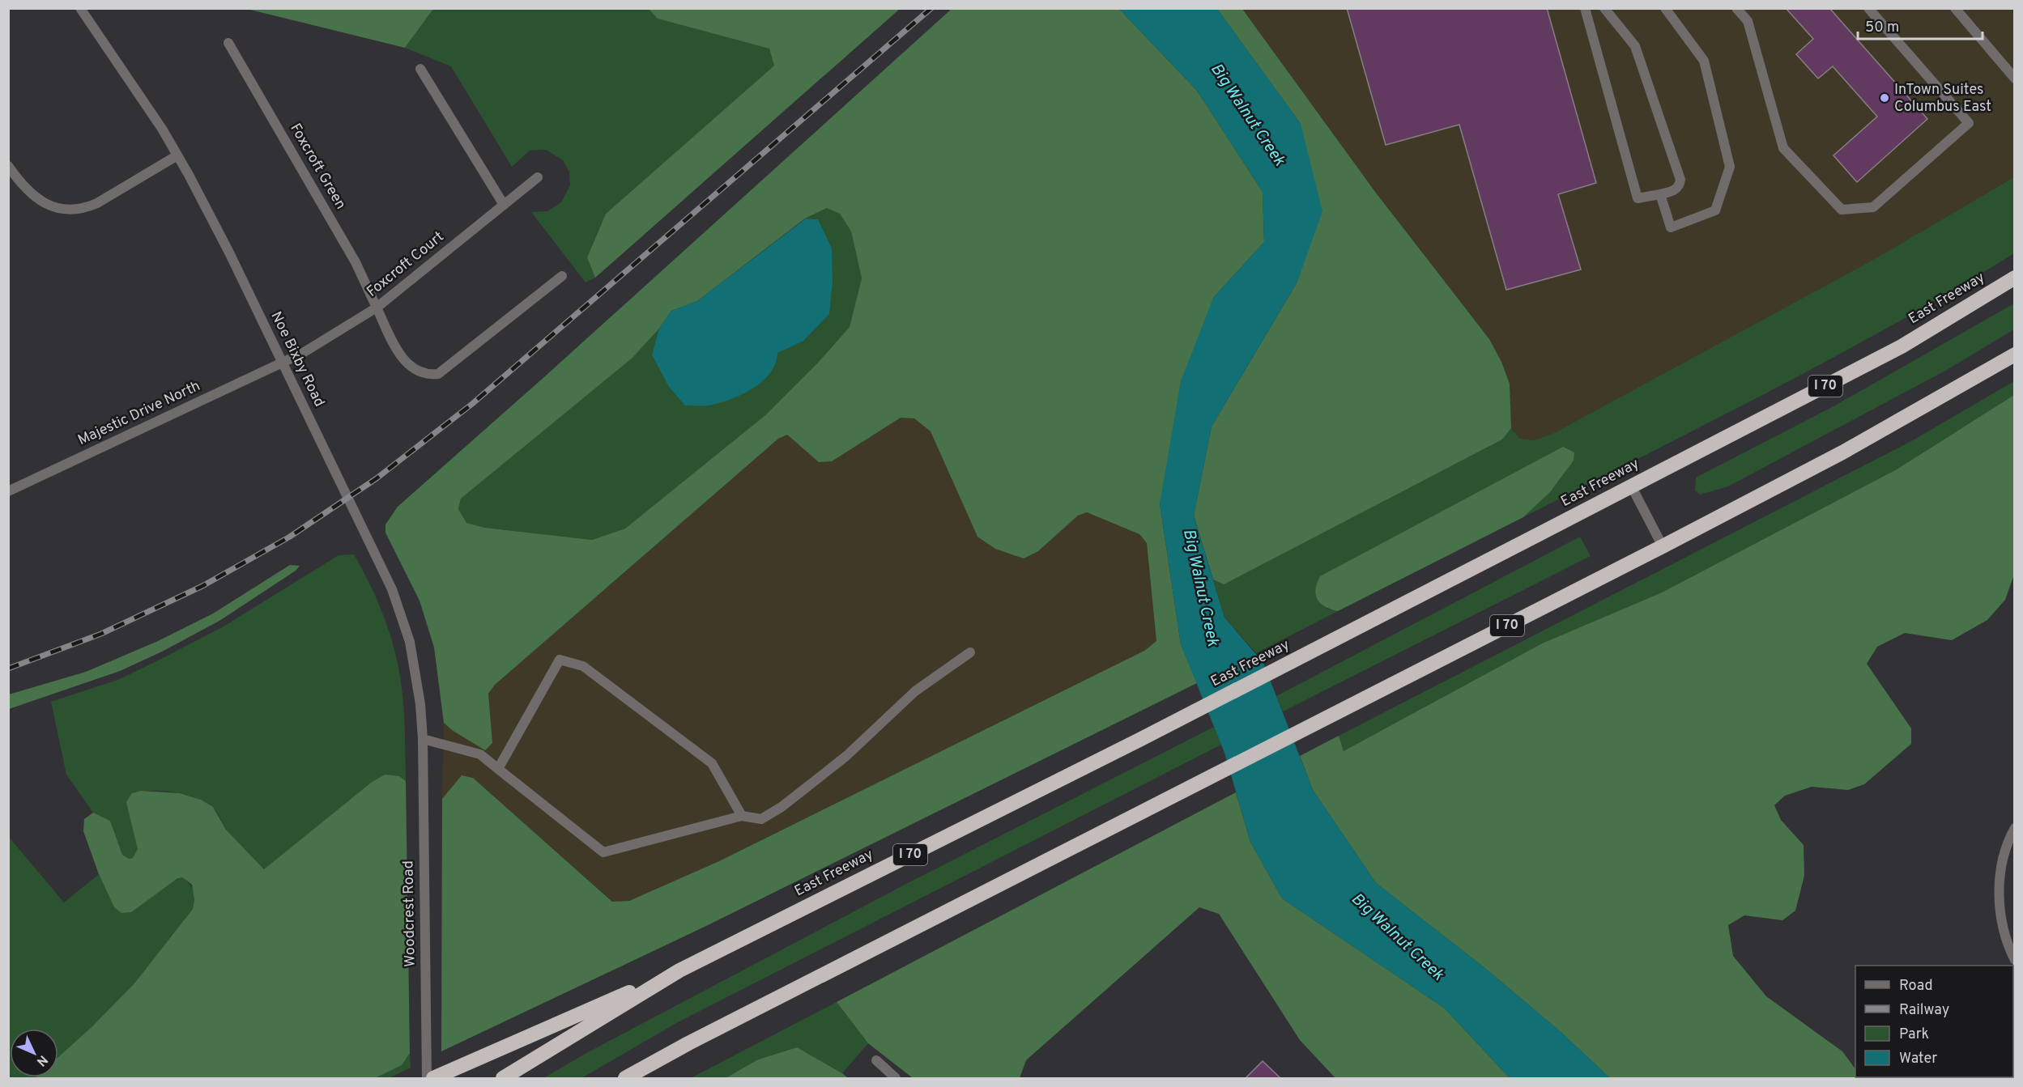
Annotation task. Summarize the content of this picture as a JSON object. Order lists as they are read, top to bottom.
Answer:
{
  "streets": {
    "highway": ["East Freeway", "I 70"],
    "street": [
      "Foxcroft Green",
      "Foxcroft Court",
      "Noe Bixby Road",
      "Majestic Drive North",
      "Woodcrest Road"
    ]
  },
  "crossings": [
    ["Foxcroft Green", "Foxcroft Court"],
    ["Foxcroft Court", "Noe Bixby Road"],
    ["Foxcroft Court", "Majestic Drive North"],
    ["Noe Bixby Road", "Majestic Drive North"],
    ["Noe Bixby Road", "Woodcrest Road"]
  ],
  "water": ["Big Walnut Creek"],
  "places": ["InTown Suites Columbus East"],
  "legend": [
    "Road",
    "Railway",
    "Park",
    "Water"
  ],
  "scale_bar": "50 m",
  "north": "bottom right"
}
